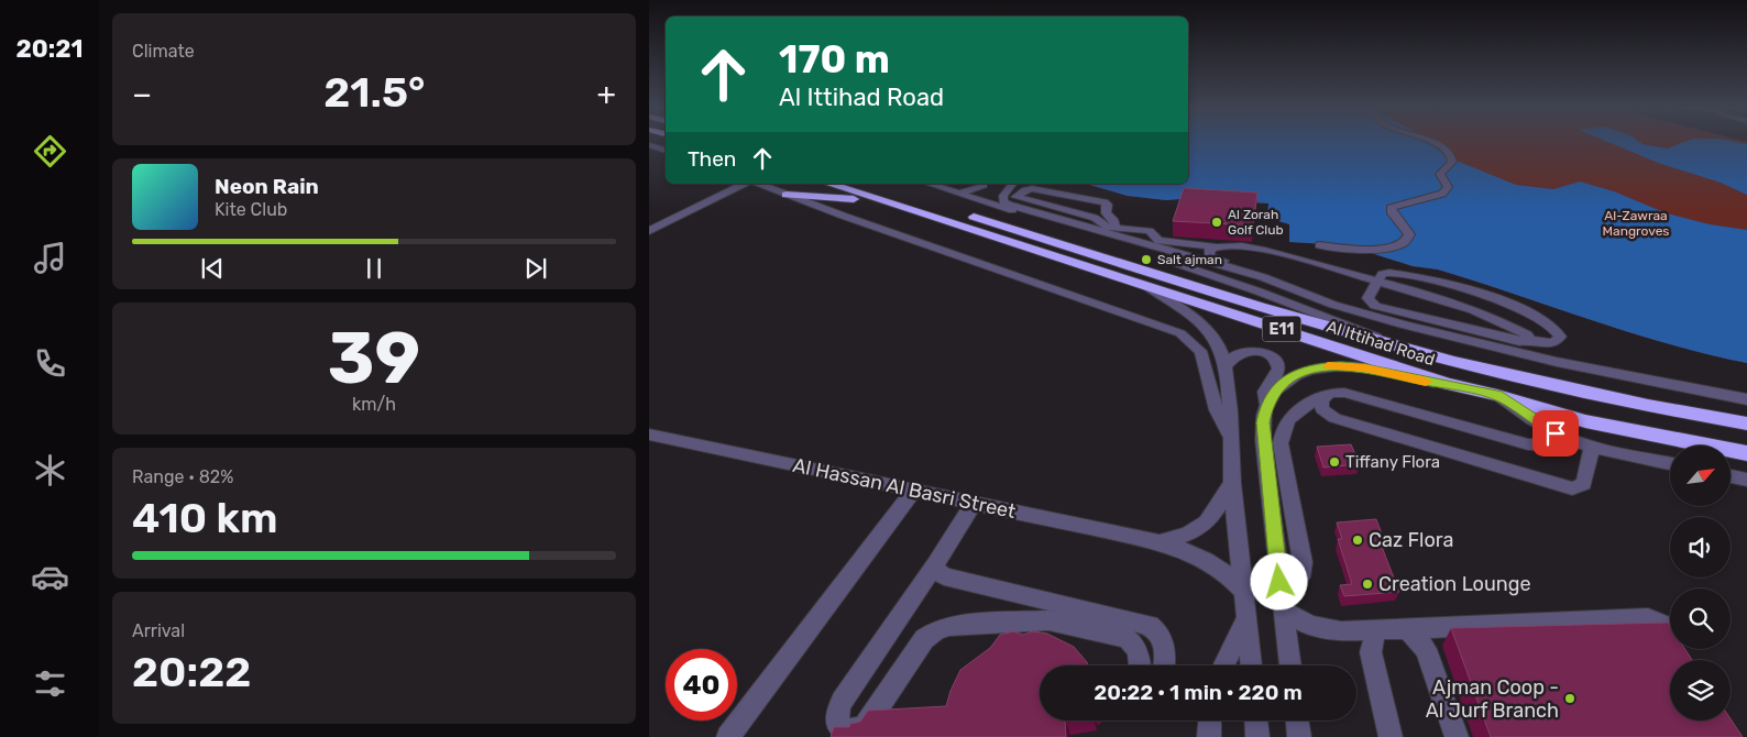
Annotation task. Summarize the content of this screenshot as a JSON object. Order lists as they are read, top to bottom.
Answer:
{
  "streets": {
    "highway": ["E11", "Al Ittihad Road"],
    "street": ["Al Hassan Al Basri Street"]
  },
  "parks": ["Al-Zawraa Mangroves"],
  "places": [
    "Al Zorah Golf Club",
    "Salt ajman",
    "Tiffany Flora",
    "Caz Flora",
    "Creation Lounge",
    "Ajman Coop - Al Jurf Branch"
  ],
  "north": "top right",
  "page": {
    "tabs": "20:21",
    "tile": [
      "Climate",
      ["39", "km/h"],
      ["Range · 82%", "410 km"],
      ["Arrival", "20:22"]
    ],
    "turn": ["170 m", "Al Ittihad Road"],
    "heat": ["−", "21.5°", "+"],
    "then": "Then",
    "song": ["Neon Rain", "Kite Club"],
    "limit": "40",
    "trip": "20:22 · 1 min · 220 m"
  }
}
